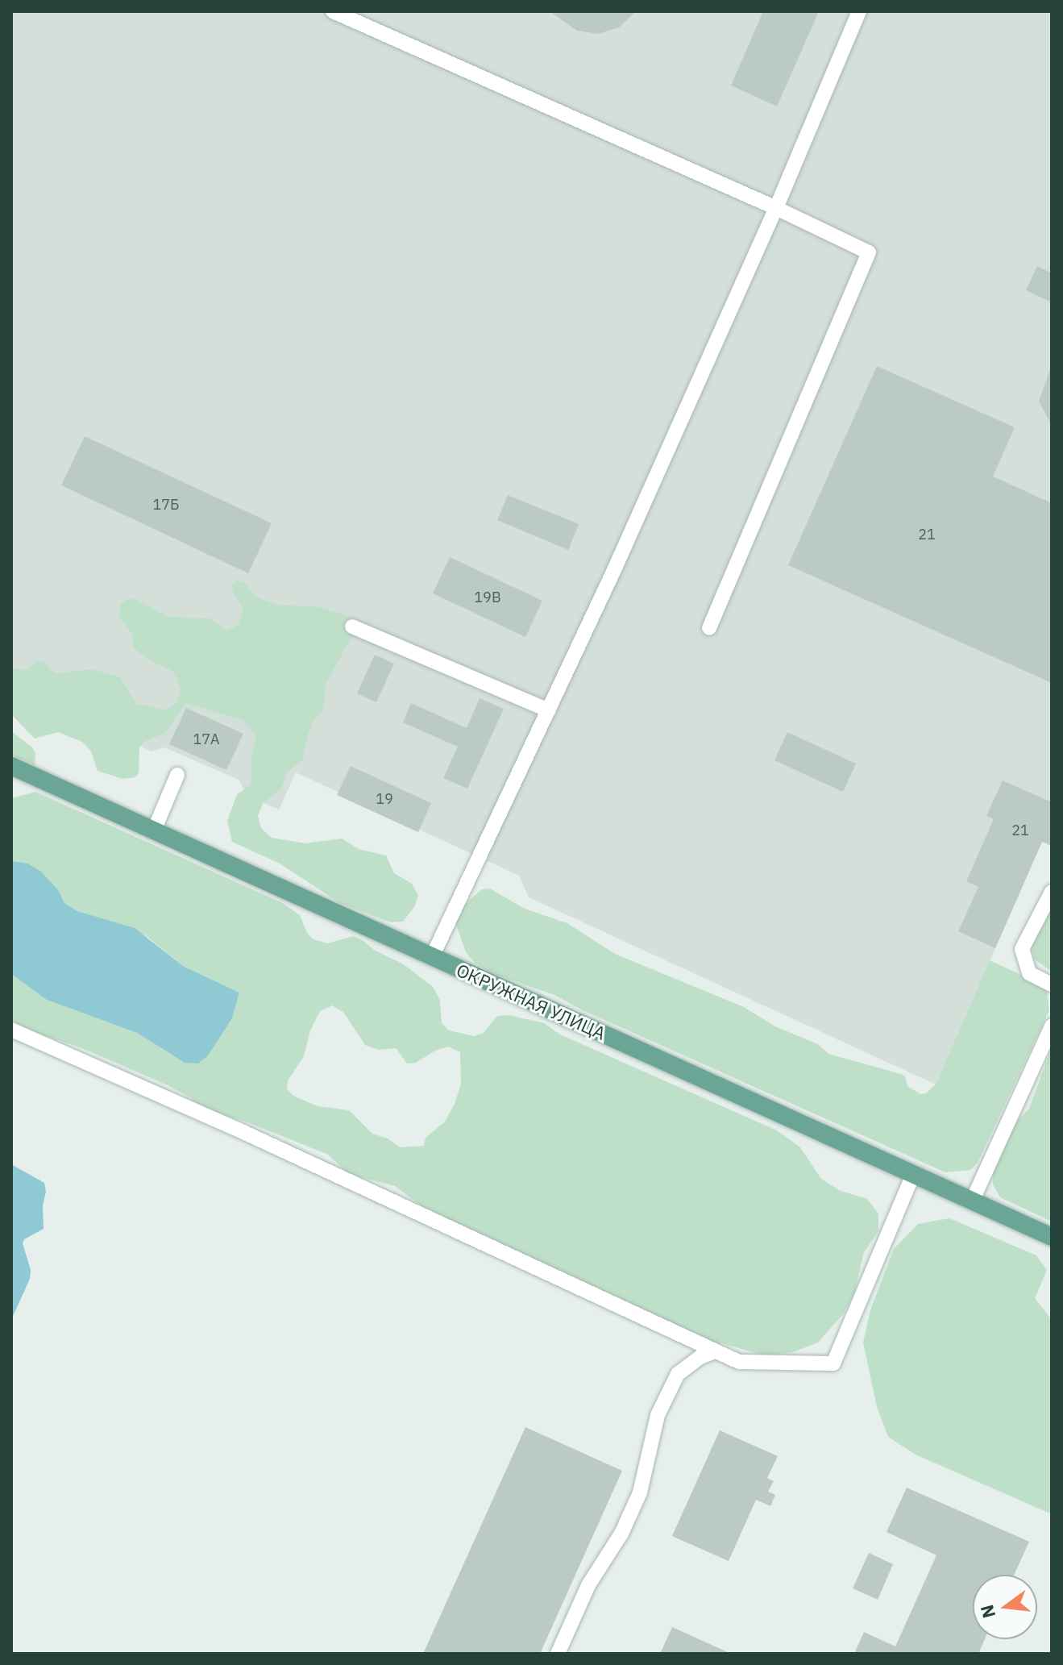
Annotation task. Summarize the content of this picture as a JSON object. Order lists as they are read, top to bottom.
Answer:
{
  "streets": {
    "main road": ["ОКРУЖНАЯ УЛИЦА"]
  },
  "house_numbers": [
    "17Б",
    "21",
    "19В",
    "17А",
    "19",
    "21"
  ],
  "north": "left"
}
